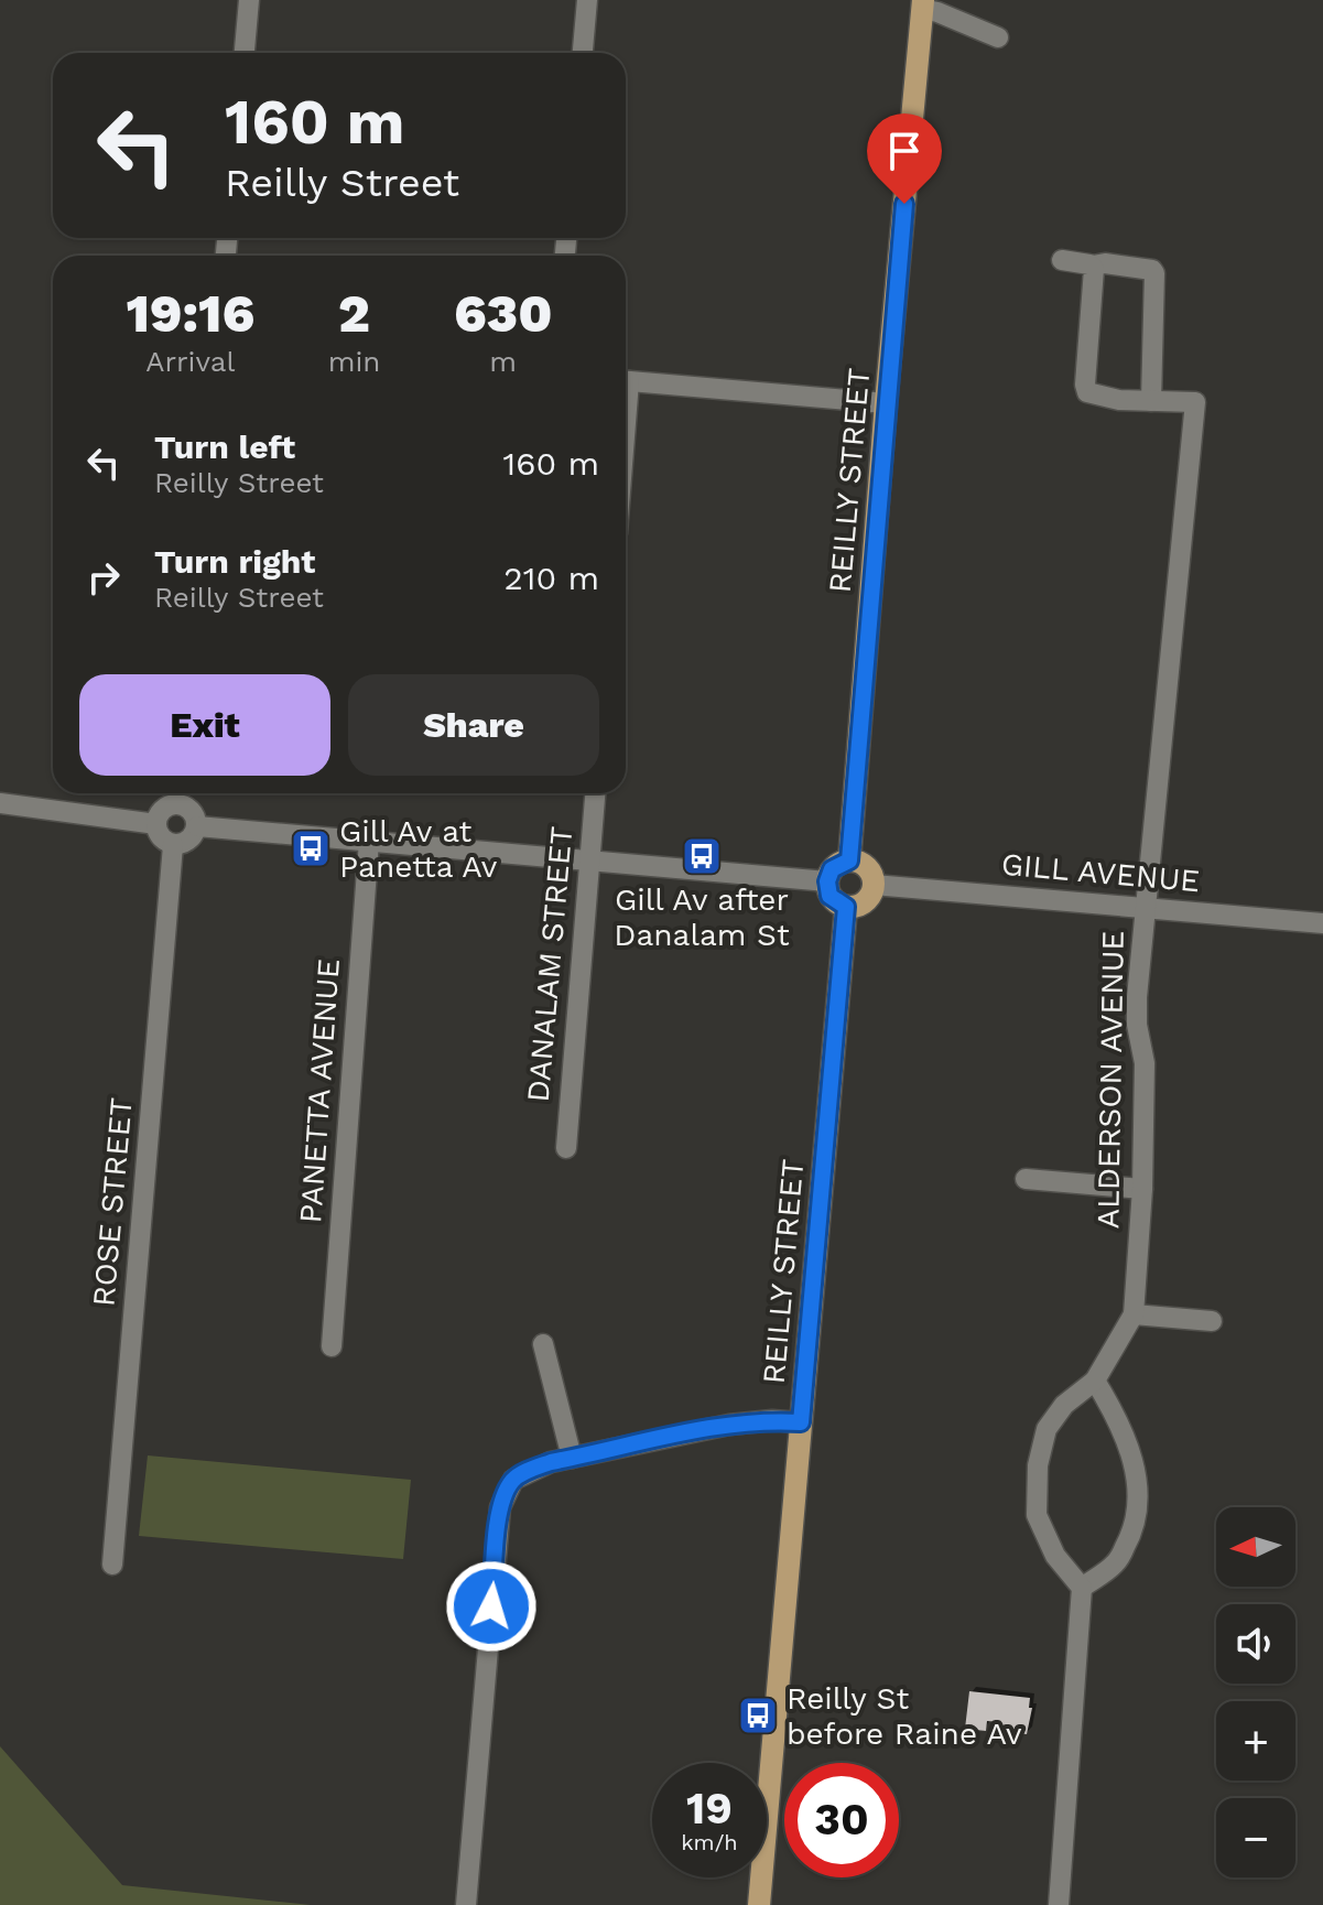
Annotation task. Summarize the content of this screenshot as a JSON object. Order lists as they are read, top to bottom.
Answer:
{
  "streets": {
    "main road": ["REILLY STREET"],
    "street": [
      "GILL AVENUE",
      "DANALAM STREET",
      "ALDERSON AVENUE",
      "PANETTA AVENUE",
      "ROSE STREET"
    ]
  },
  "crossings": [
    ["REILLY STREET", "GILL AVENUE"],
    ["GILL AVENUE", "ALDERSON AVENUE"]
  ],
  "places": {
    "bus stop": ["Gill Av at Panetta Av", "Gill Av after Danalam St", "Reilly St before Raine Av"]
  },
  "north": "left",
  "page": {
    "turn": ["160 m", "Reilly Street"],
    "eta": [
      "19:16",
      "Arrival",
      "2",
      "min",
      "630",
      "m"
    ],
    "list": [
      {
        "name": "Turn left",
        "note": "Reilly Street",
        "value": "160 m"
      },
      {
        "name": "Turn right",
        "note": "Reilly Street",
        "value": "210 m"
      }
    ],
    "buttons": ["Exit", "Share"],
    "map_buttons": ["+", "−"],
    "speed": "19 km/h",
    "limit": "30"
  }
}
